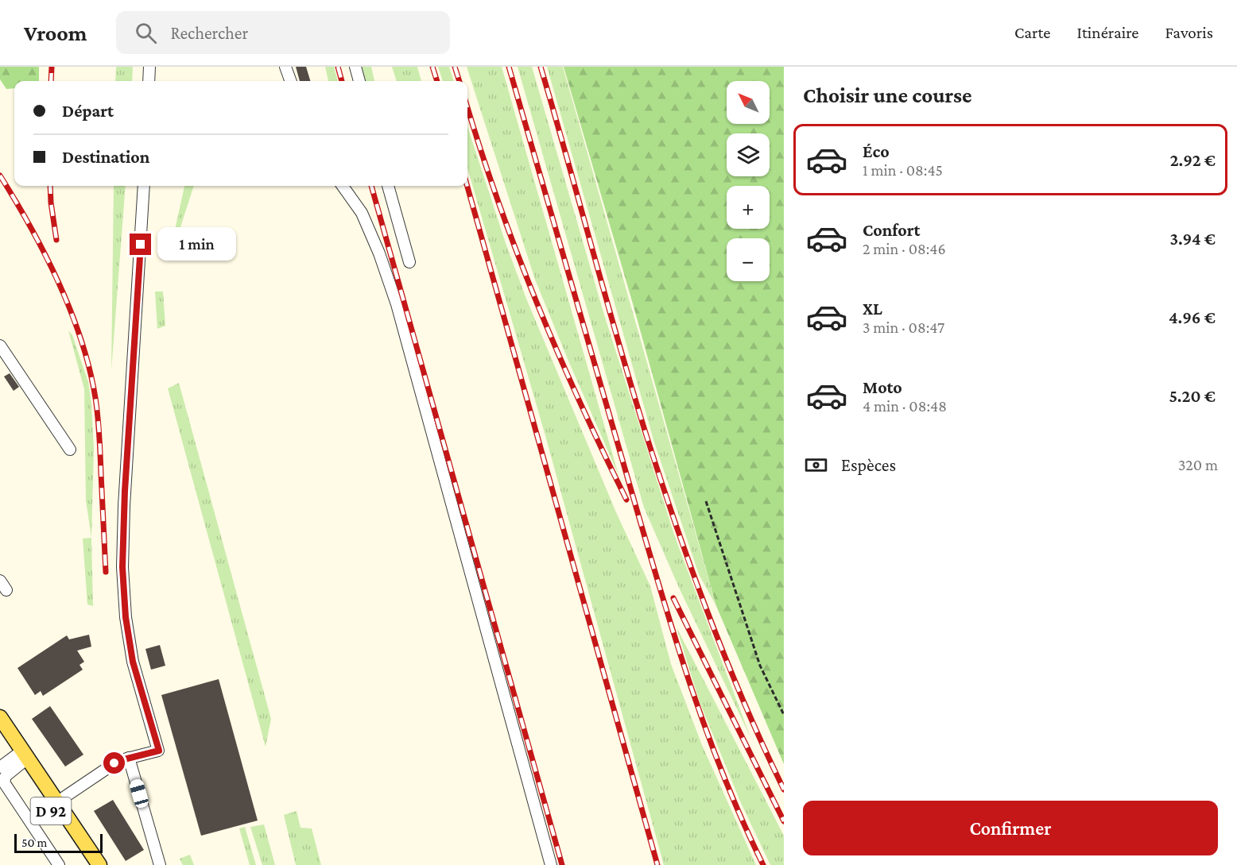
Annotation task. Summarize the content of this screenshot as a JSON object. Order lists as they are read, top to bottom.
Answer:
{
  "streets": {
    "main road": ["D 92"]
  },
  "scale_bar": "50 m",
  "north": "top left",
  "page": {
    "header": "Vroom",
    "search": "Rechercher",
    "nav": ["Carte", "Itinéraire", "Favoris"],
    "heading": "Choisir une course",
    "map_buttons": ["+", "−"],
    "banner": ["Départ", "Destination"],
    "list": [
      {
        "name": "Éco",
        "note": "1 min · 08:45",
        "value": "2.92 €"
      },
      {
        "name": "Confort",
        "note": "2 min · 08:46",
        "value": "3.94 €"
      },
      {
        "name": "XL",
        "note": "3 min · 08:47",
        "value": "4.96 €"
      },
      {
        "name": "Moto",
        "note": "4 min · 08:48",
        "value": "5.20 €"
      }
    ],
    "bubble": "1 min",
    "pay": ["Espèces", "320 m"],
    "buttons": "Confirmer",
    "scale": "50 m"
  }
}
